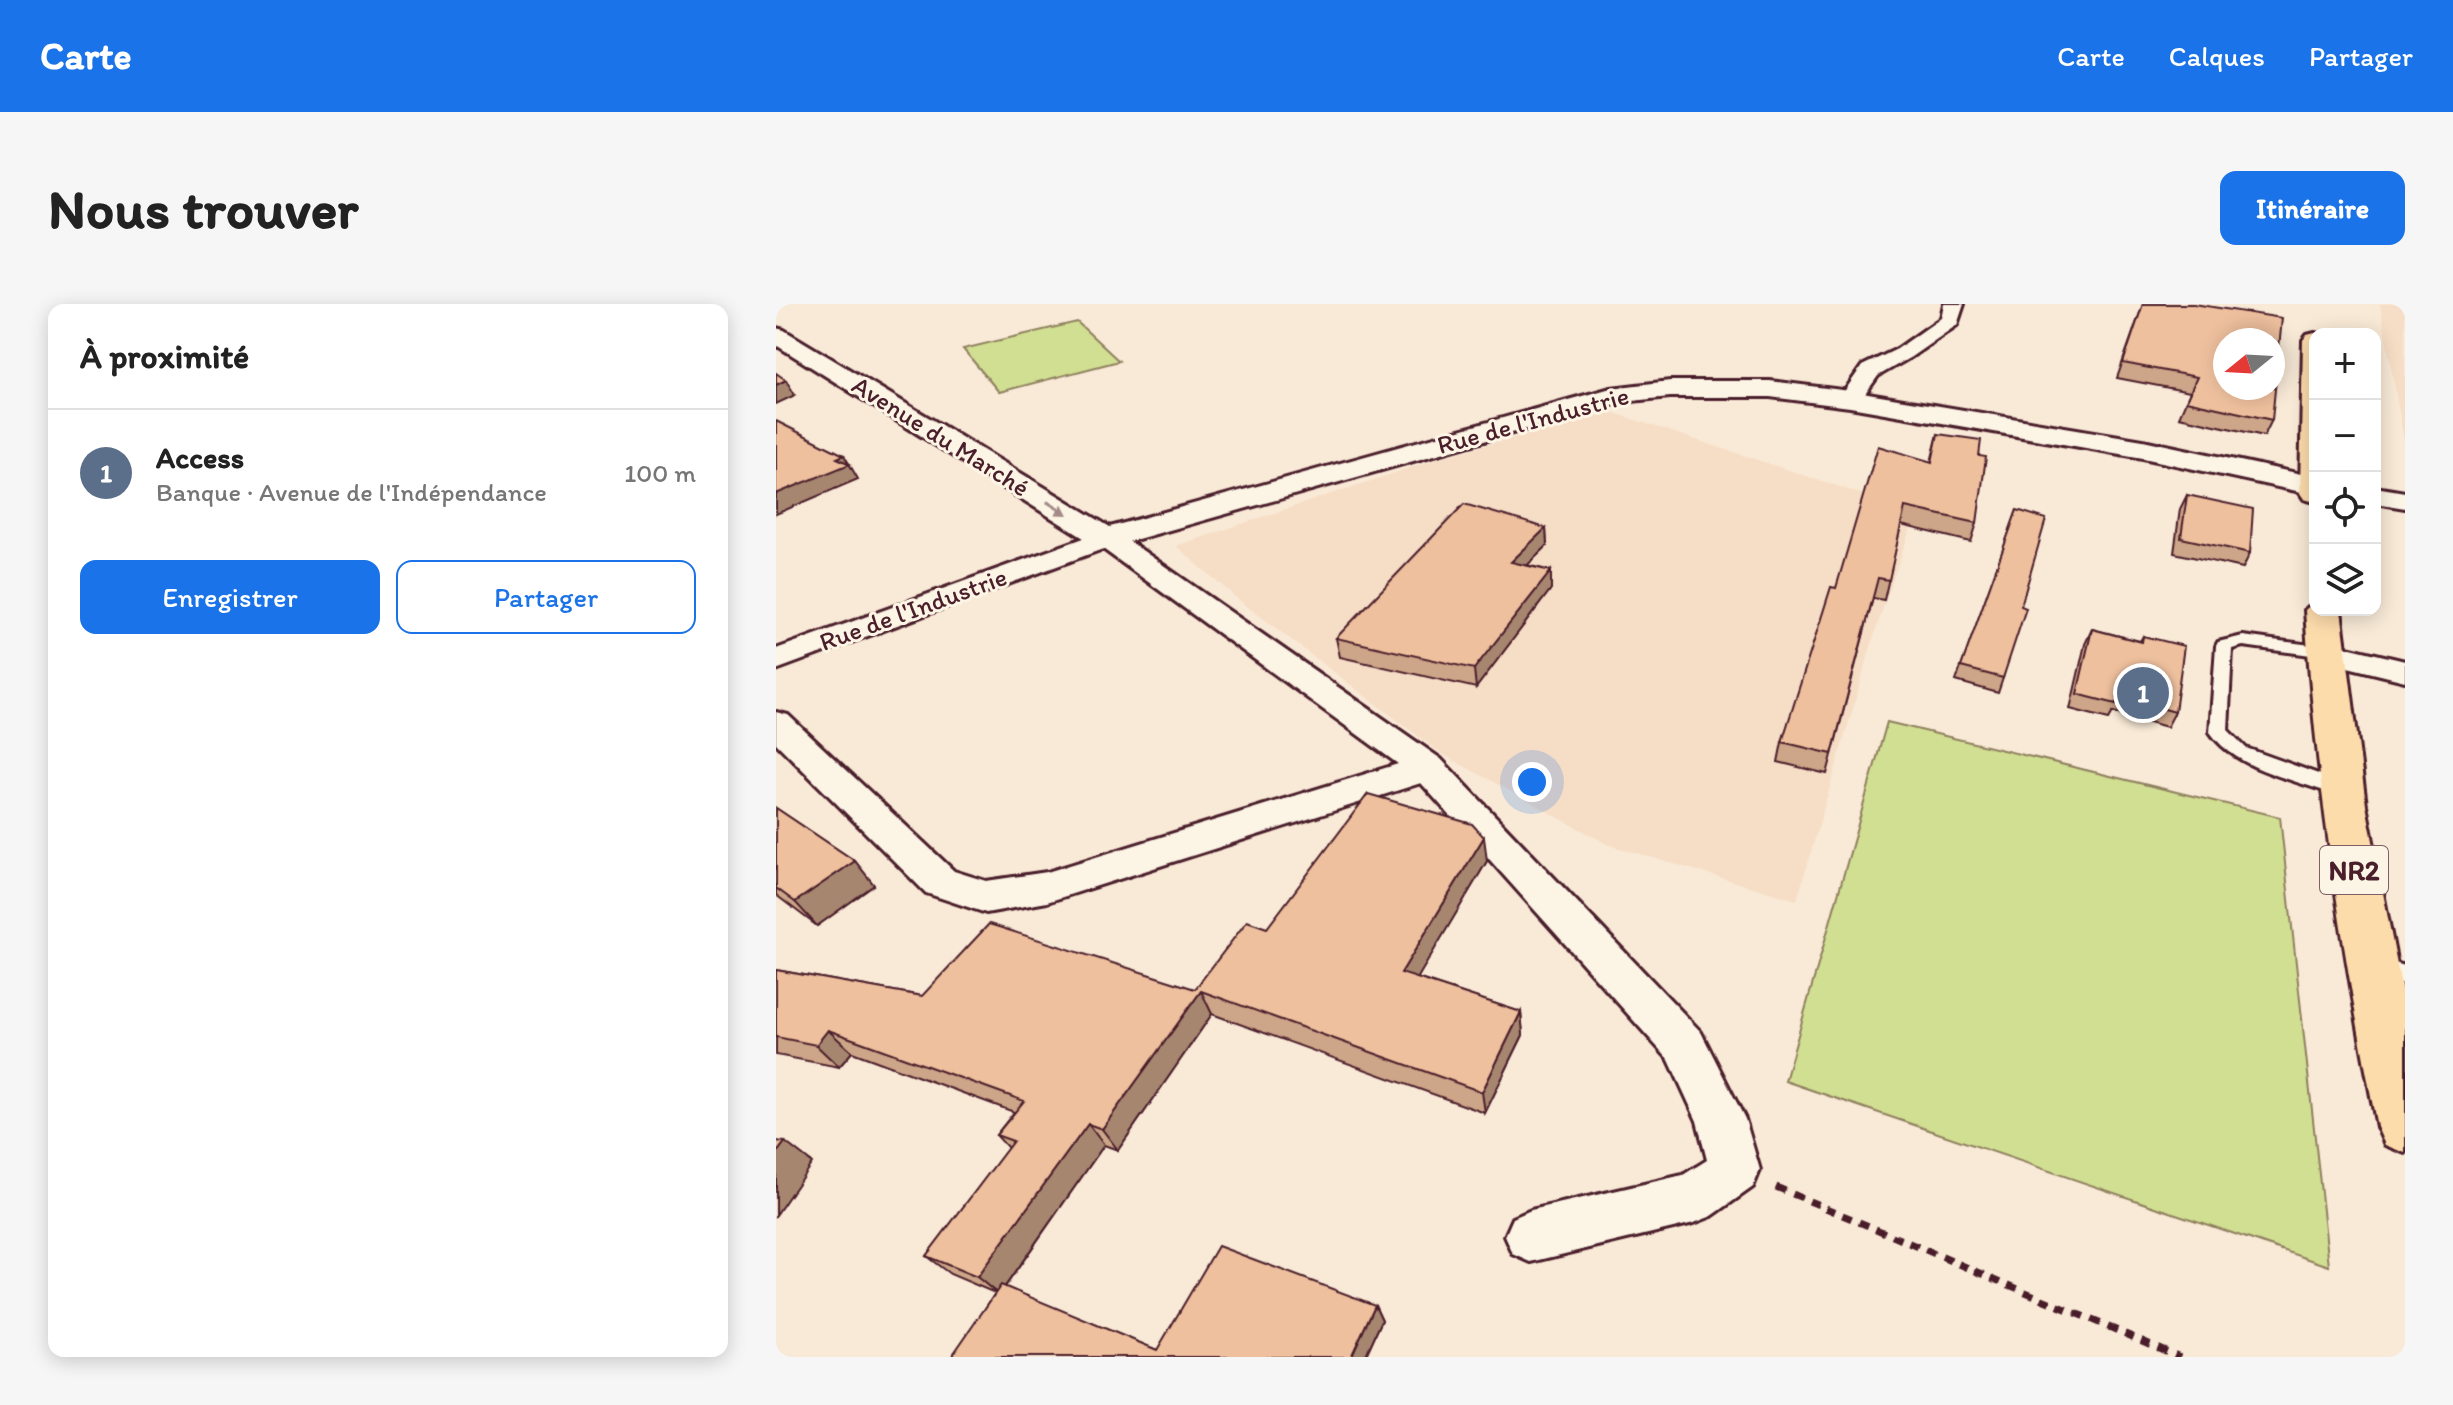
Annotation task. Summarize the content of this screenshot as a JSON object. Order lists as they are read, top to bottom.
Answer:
{
  "streets": {
    "highway": ["NR2"],
    "street": ["Rue de l'Industrie", "Avenue du Marché"]
  },
  "crossings": [
    ["Rue de l'Industrie", "Avenue du Marché"]
  ],
  "one_way": ["Avenue du Marché"],
  "north": "left",
  "page": {
    "header": "Carte",
    "nav": ["Carte", "Calques", "Partager"],
    "buttons": [
      "Itinéraire",
      ["Enregistrer", "Partager"]
    ],
    "title": "Nous trouver",
    "heading": "À proximité",
    "map_buttons": ["+", "−"],
    "list": [
      {
        "mark": "1",
        "name": "Access",
        "note": "Banque · Avenue de l'Indépendance",
        "value": "100 m"
      }
    ],
    "pins": "1"
  }
}
